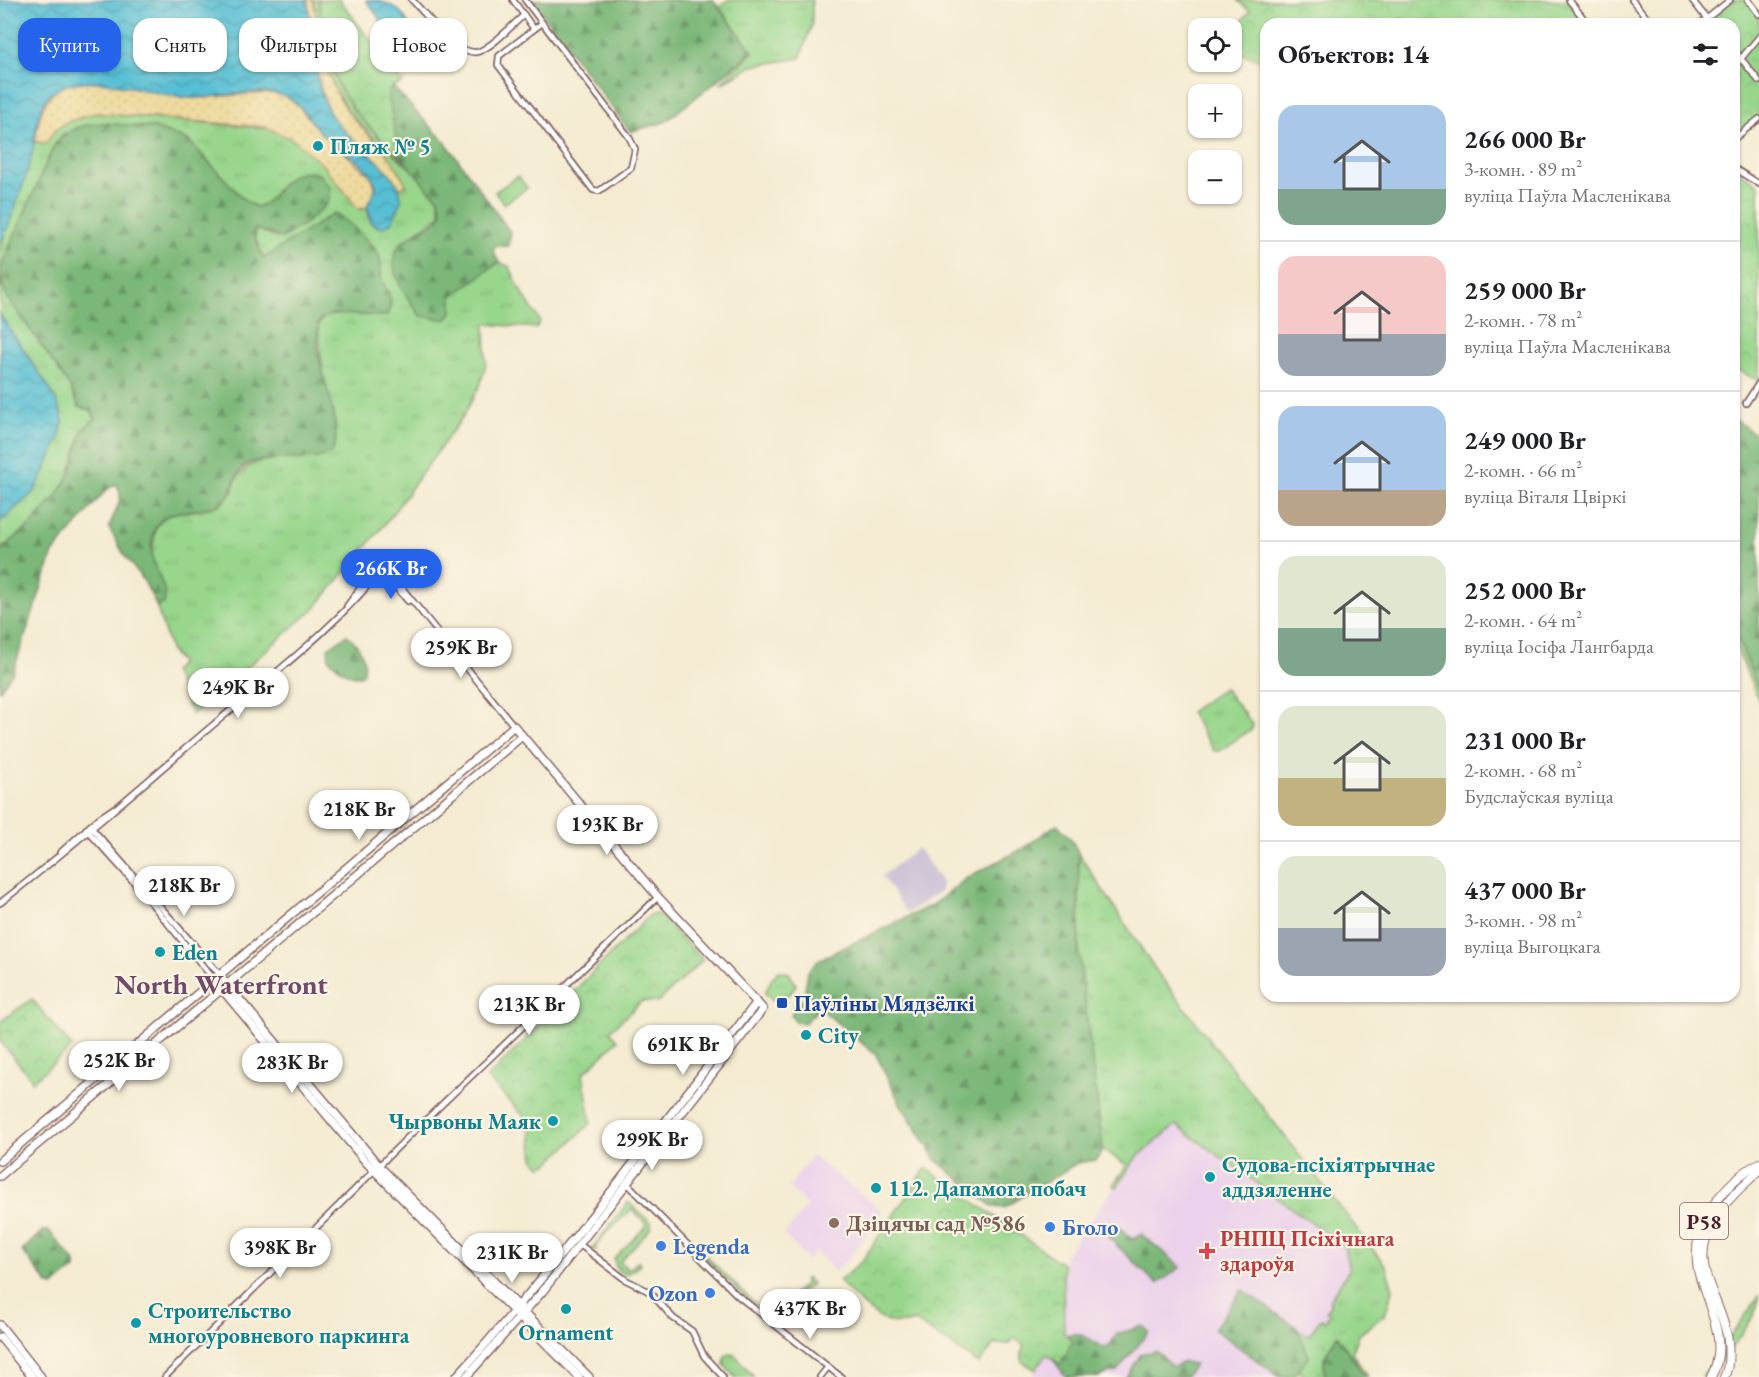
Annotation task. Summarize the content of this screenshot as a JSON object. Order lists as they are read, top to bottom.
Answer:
{
  "streets": {
    "main road": ["Р58"]
  },
  "districts": ["North Waterfront"],
  "places": {
    "other": [
      "Пляж № 5",
      "Eden",
      "City",
      "Чырвоны Маяк",
      "Судова-псіхіятрычнае аддзяленне",
      "112. Дапамога побач",
      "Дзіцячы сад №586",
      "Бголо",
      "Legenda",
      "Ozon",
      "Ornament",
      "Строительство многоуровневого паркинга"
    ],
    "transit": ["Паўліны Мядзёлкі"],
    "health": ["РНПЦ Псіхічнага здароўя"]
  },
  "page": {
    "map_buttons": ["+", "−"],
    "chip": [
      "Купить",
      "Снять",
      "Фильтры",
      "Новое"
    ],
    "heading": "Объектов: 14",
    "list": [
      {
        "name": "266 000 Br",
        "note": "3-комн. · 89 m² · вуліца Паўла Масленікава"
      },
      {
        "name": "259 000 Br",
        "note": "2-комн. · 78 m² · вуліца Паўла Масленікава"
      },
      {
        "name": "249 000 Br",
        "note": "2-комн. · 66 m² · вуліца Віталя Цвіркі"
      },
      {
        "name": "252 000 Br",
        "note": "2-комн. · 64 m² · вуліца Іосіфа Лангбарда"
      },
      {
        "name": "231 000 Br",
        "note": "2-комн. · 68 m² · Будслаўская вуліца"
      },
      {
        "name": "437 000 Br",
        "note": "3-комн. · 98 m² · вуліца Выгоцкага"
      }
    ],
    "price": [
      "266K Br",
      "259K Br",
      "249K Br",
      "218K Br",
      "193K Br",
      "218K Br",
      "213K Br",
      "691K Br",
      "252K Br",
      "283K Br",
      "299K Br",
      "398K Br",
      "231K Br",
      "437K Br"
    ]
  }
}
